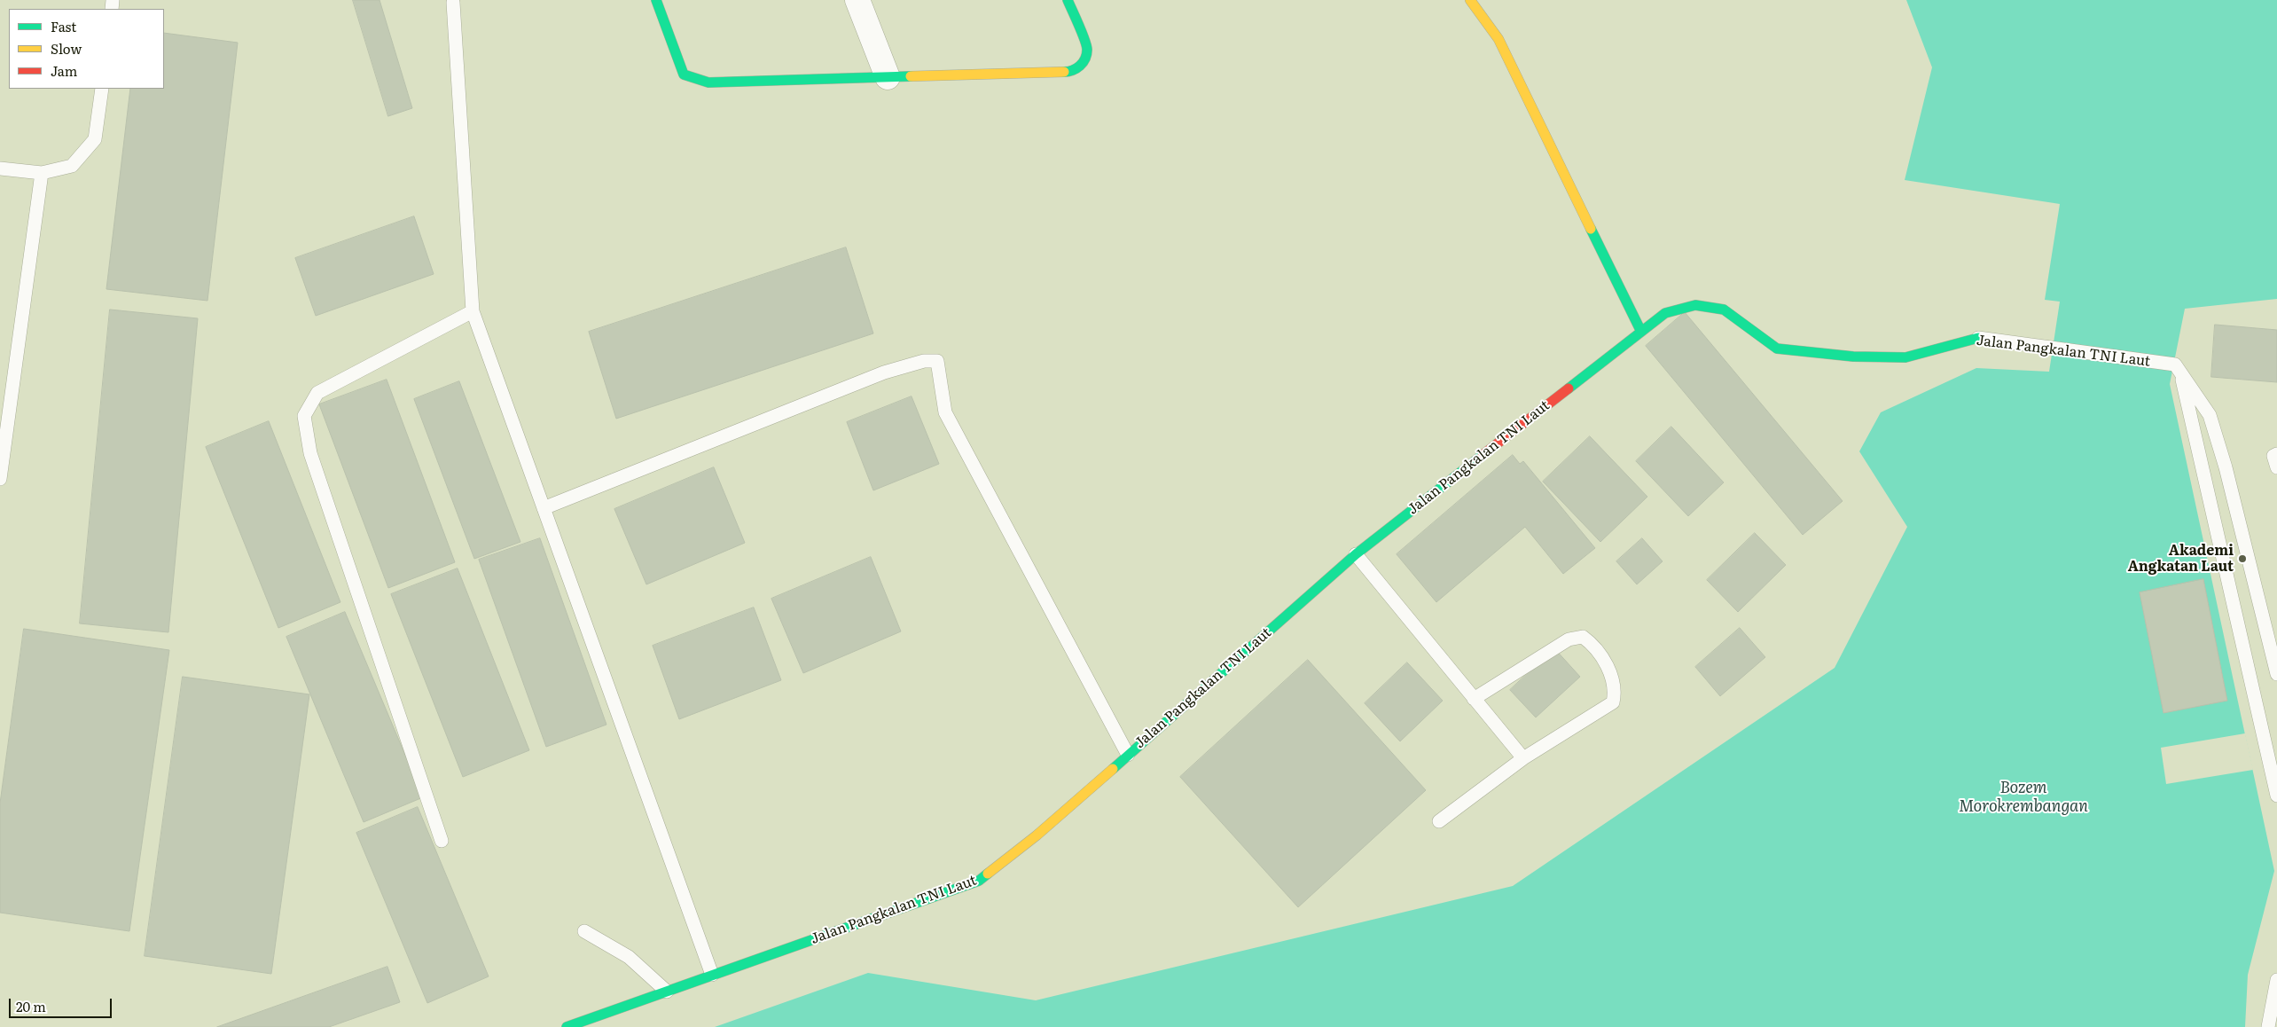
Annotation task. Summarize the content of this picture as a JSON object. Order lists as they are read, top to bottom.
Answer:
{
  "streets": {
    "street": ["Jalan Pangkalan TNI Laut"]
  },
  "water": ["Bozem Morokrembangan"],
  "places": ["Akademi Angkatan Laut"],
  "legend": ["Fast", "Slow", "Jam"],
  "scale_bar": "20 m"
}
